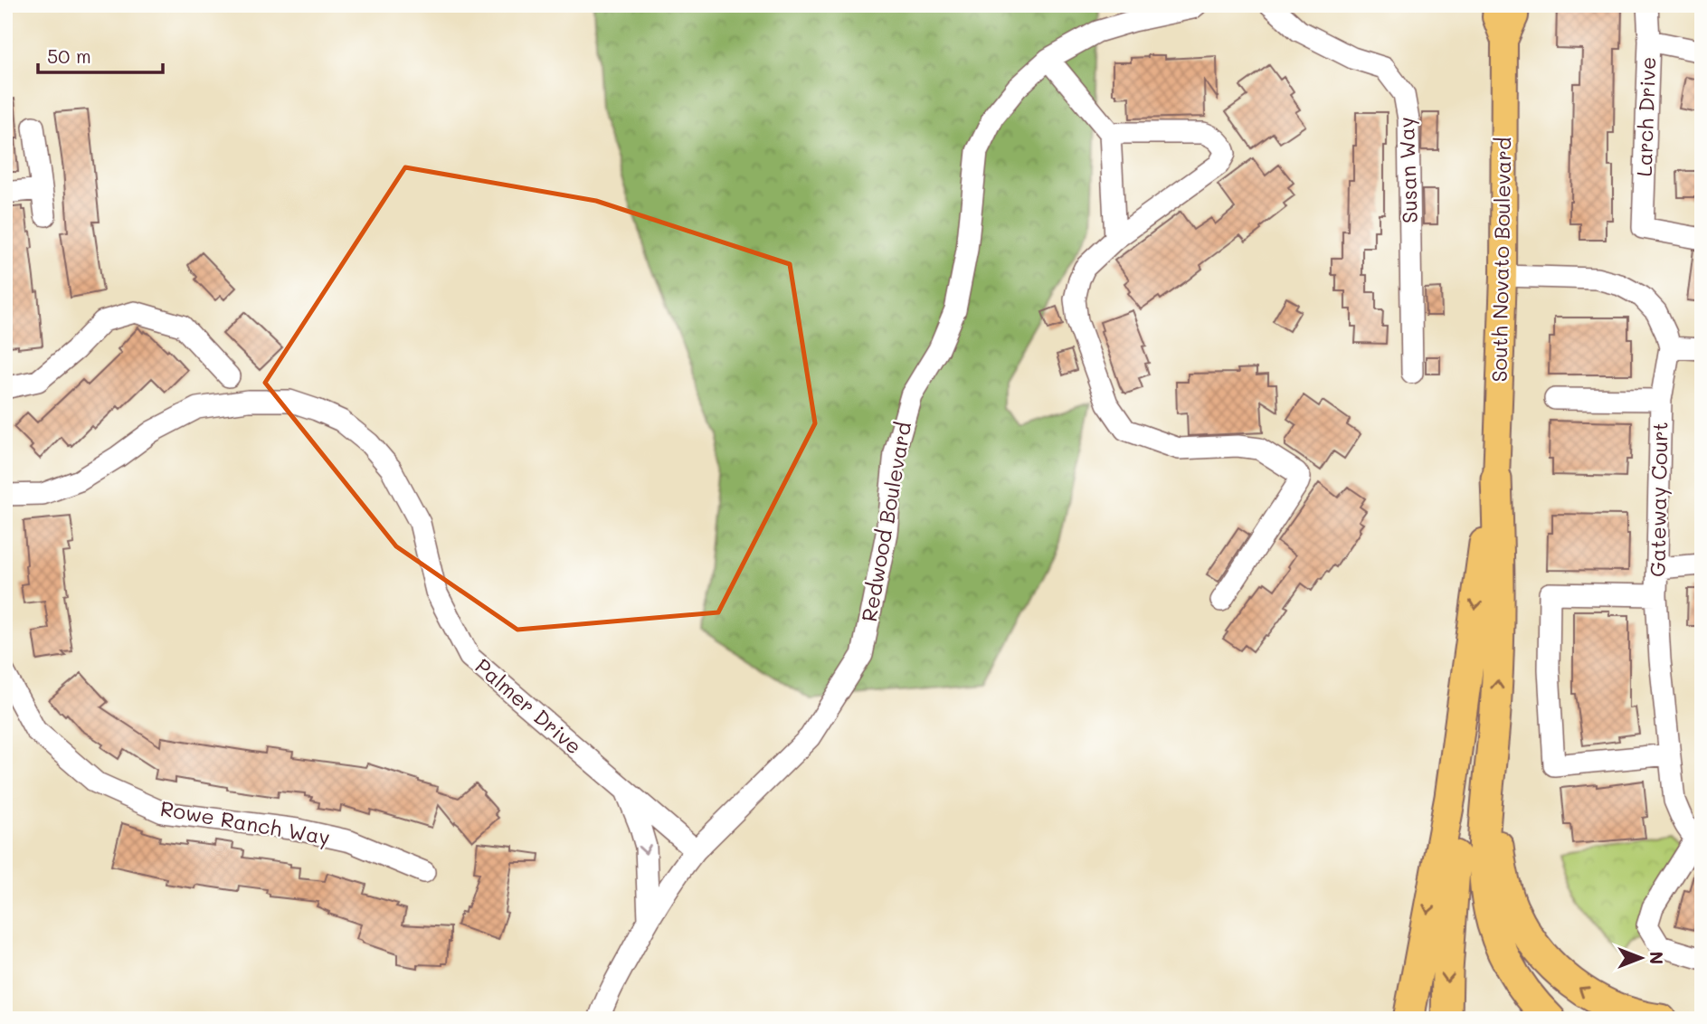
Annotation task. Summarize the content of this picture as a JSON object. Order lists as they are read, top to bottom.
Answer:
{
  "streets": {
    "main road": ["South Novato Boulevard"],
    "street": [
      "Larch Drive",
      "Susan Way",
      "Gateway Court",
      "Redwood Boulevard",
      "Palmer Drive",
      "Rowe Ranch Way"
    ]
  },
  "crossings": [
    ["Redwood Boulevard", "Palmer Drive"]
  ],
  "scale_bar": "50 m",
  "north": "right"
}
